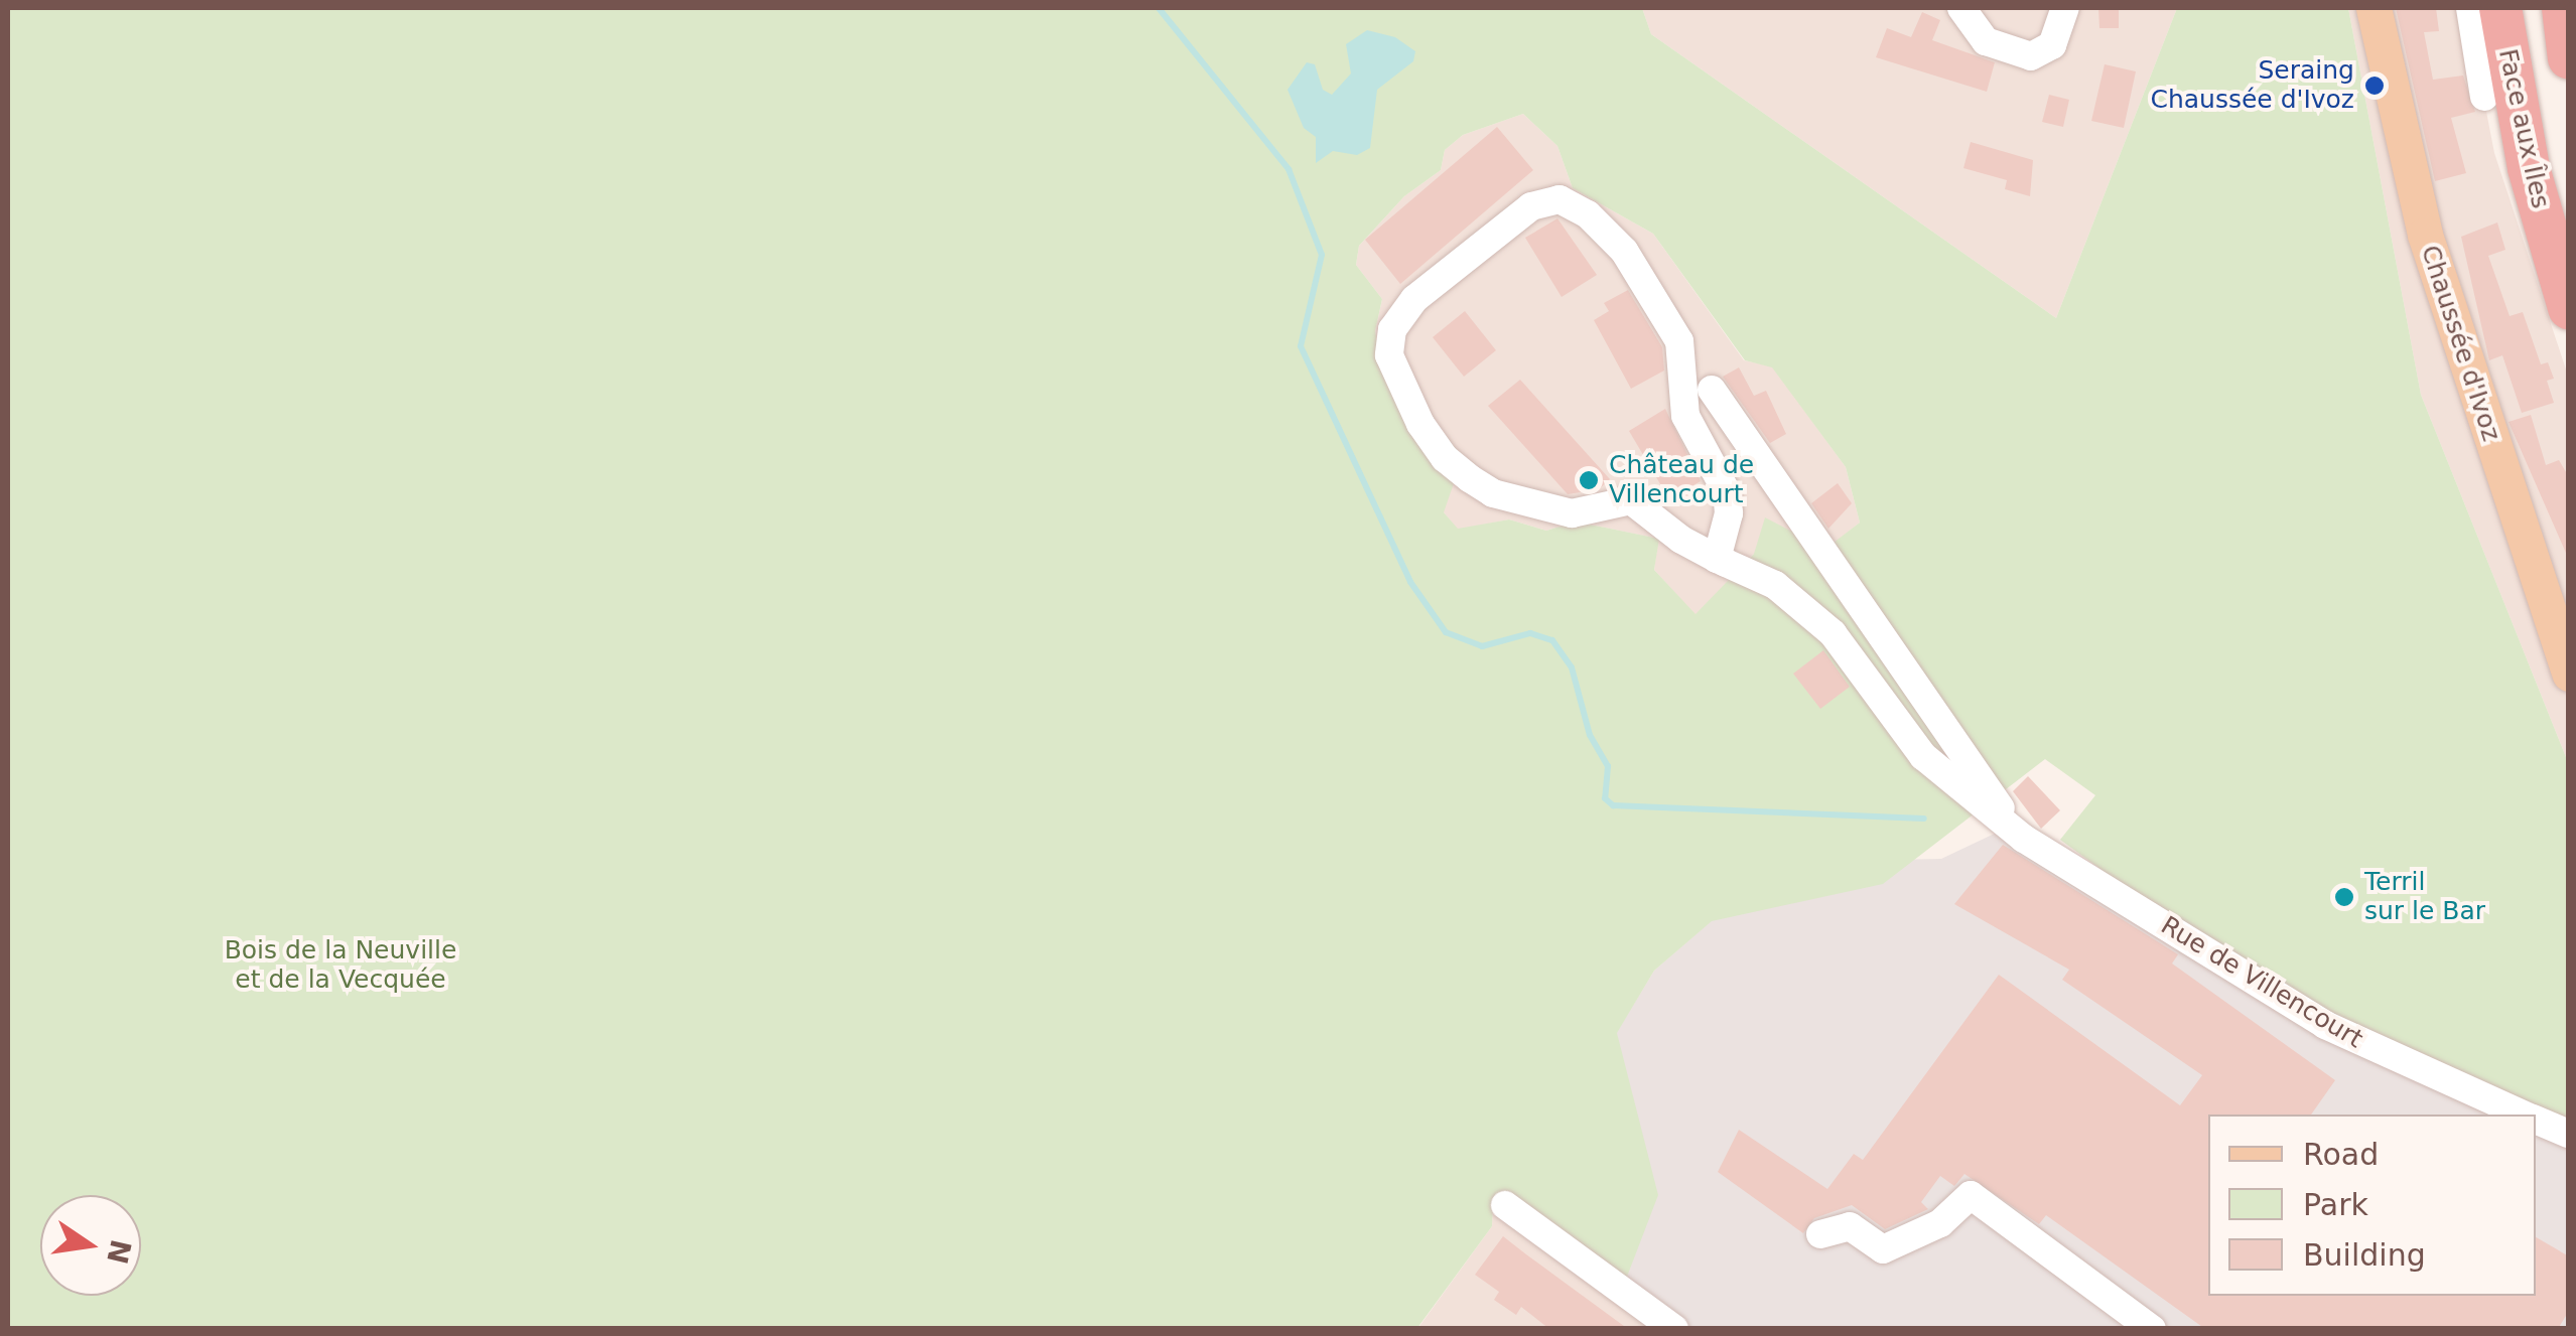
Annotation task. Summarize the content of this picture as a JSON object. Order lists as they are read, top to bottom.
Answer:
{
  "streets": {
    "highway": ["Face aux Îles"],
    "main road": ["Chaussée d'Ivoz"],
    "street": ["Rue de Villencourt"]
  },
  "parks": ["Bois de la Neuville et de la Vecquée"],
  "places": ["Seraing Chaussée d'Ivoz", "Château de Villencourt", "Terril sur le Bar"],
  "legend": ["Road", "Park", "Building"],
  "north": "right"
}
